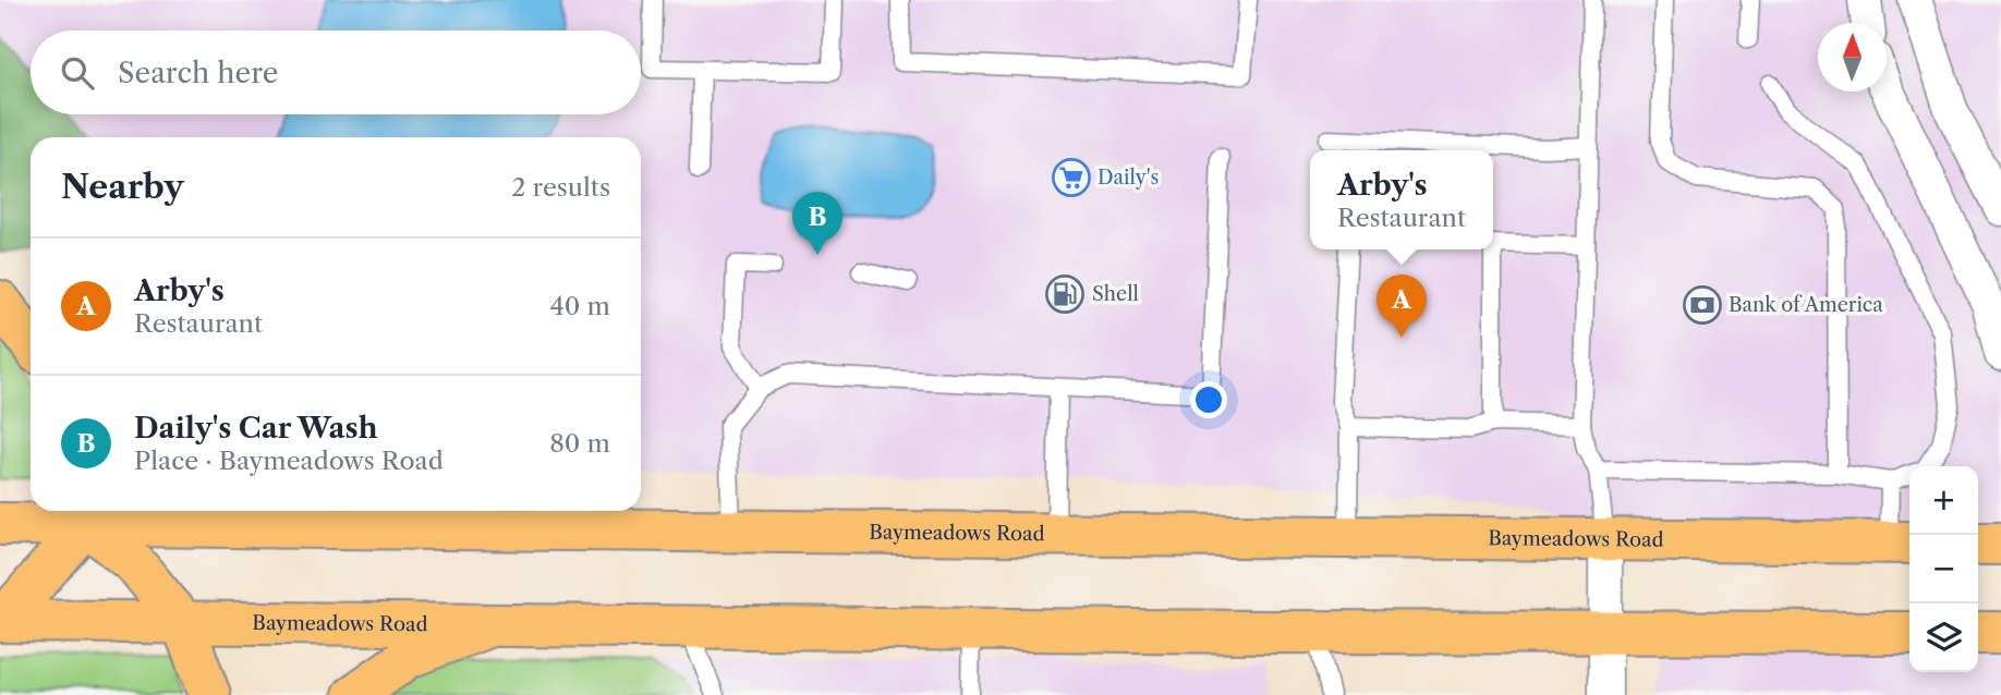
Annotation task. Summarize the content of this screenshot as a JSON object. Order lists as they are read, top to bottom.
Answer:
{
  "streets": {
    "main road": ["Baymeadows Road"]
  },
  "places": {
    "supermarket": ["Daily's"],
    "fuel station": ["Shell"],
    "bank": ["Bank of America"]
  },
  "north": "top",
  "page": {
    "search": "Search here",
    "heading": ["Nearby", "2 results"],
    "popup": ["Arby's", "Restaurant"],
    "pins": ["B", "A"],
    "list": [
      {
        "mark": "A",
        "name": "Arby's",
        "note": "Restaurant",
        "value": "40 m"
      },
      {
        "mark": "B",
        "name": "Daily's Car Wash",
        "note": "Place · Baymeadows Road",
        "value": "80 m"
      }
    ],
    "map_buttons": ["+", "−"]
  }
}
